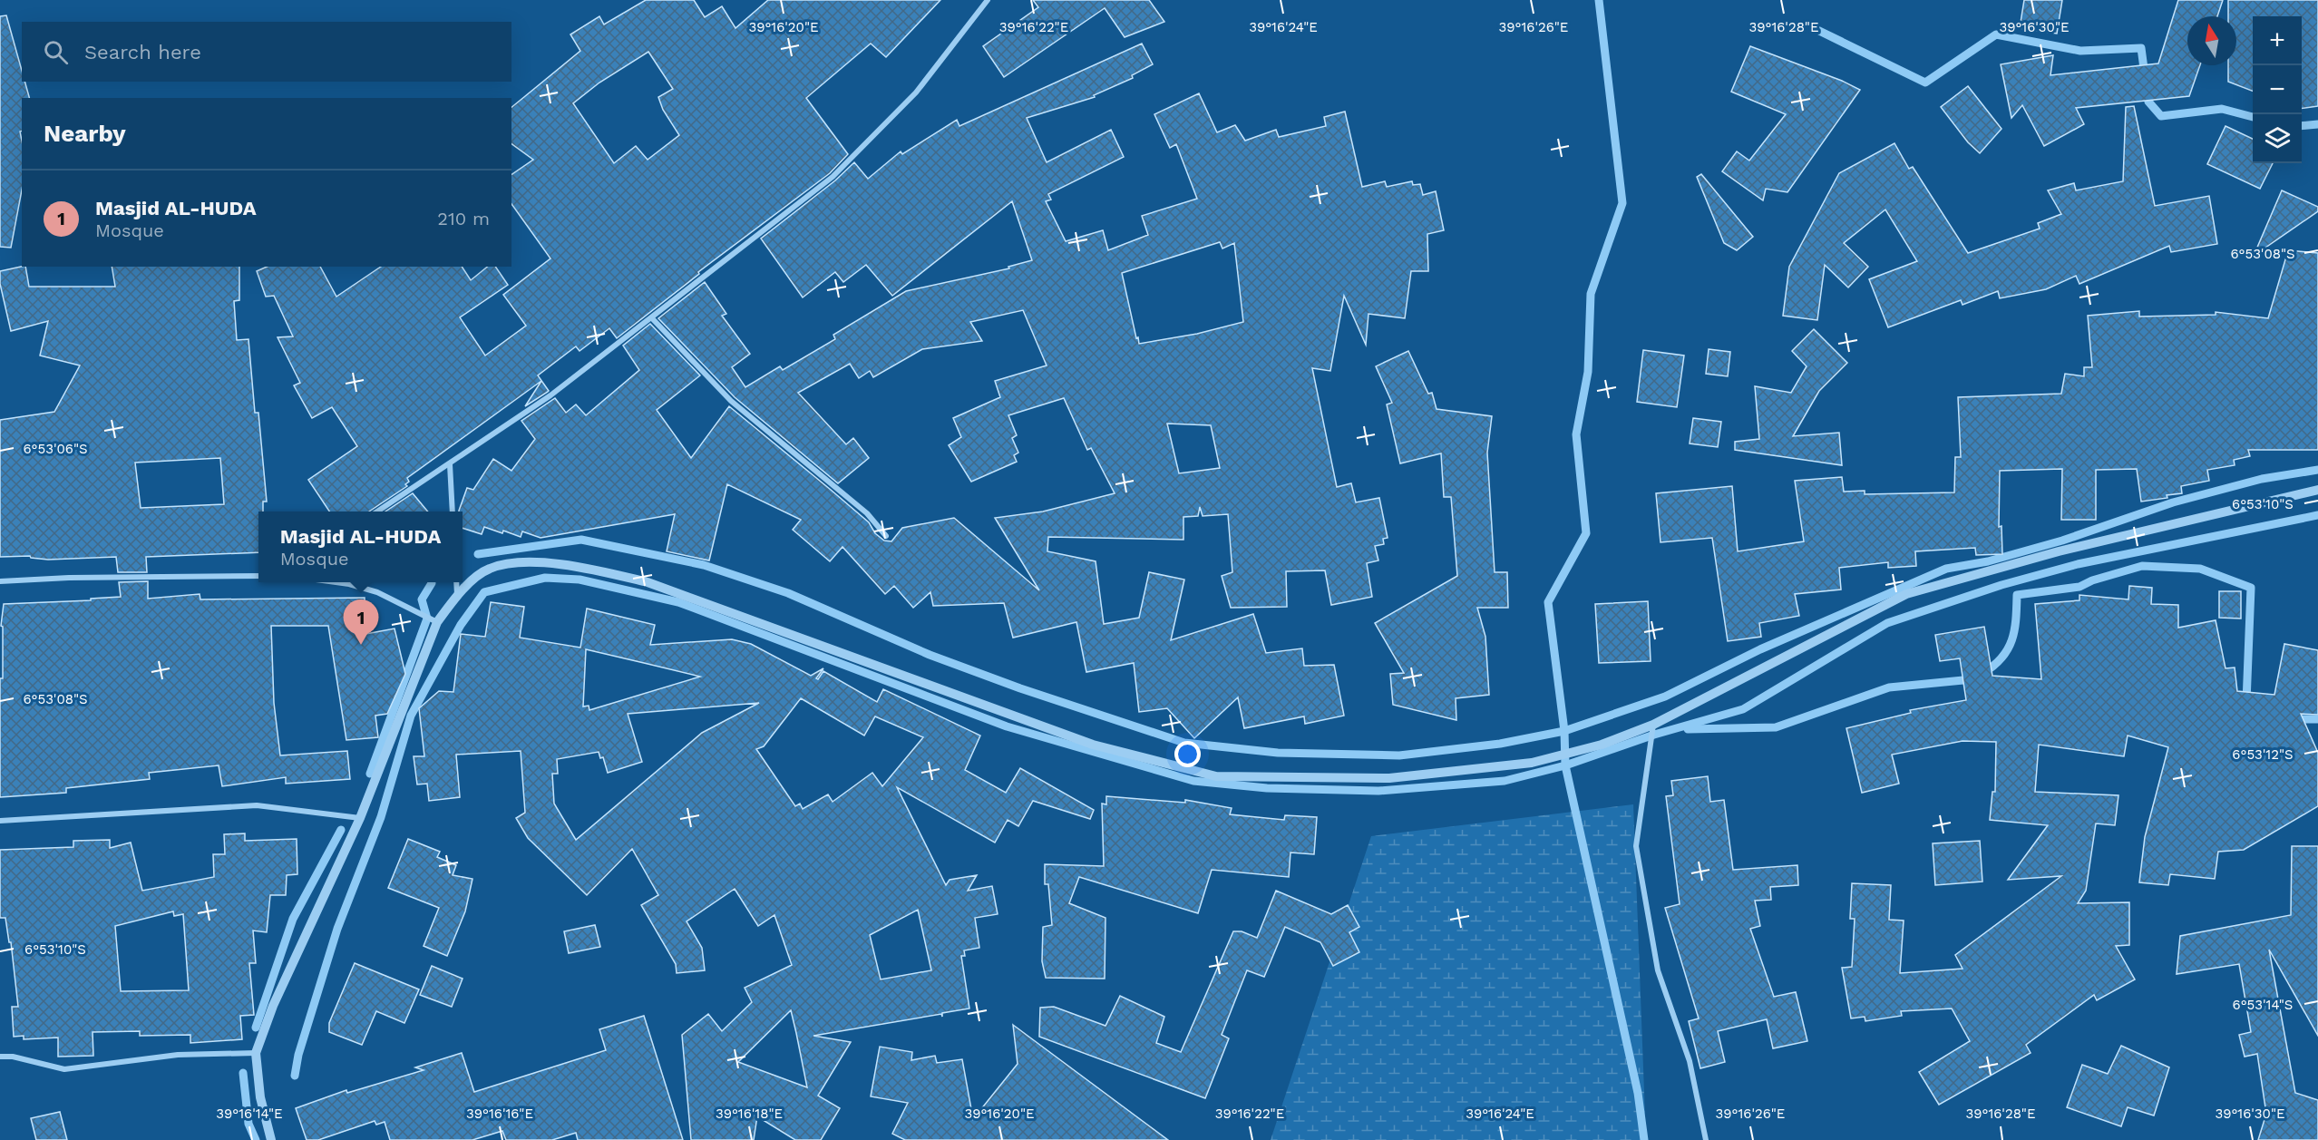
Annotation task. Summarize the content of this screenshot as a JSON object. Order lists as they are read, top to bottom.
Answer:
{
  "north": "top",
  "page": {
    "map_buttons": ["+", "−"],
    "search": "Search here",
    "heading": "Nearby",
    "list": [
      {
        "mark": "1",
        "name": "Masjid AL-HUDA",
        "note": "Mosque",
        "value": "210 m"
      }
    ],
    "popup": ["Masjid AL-HUDA", "Mosque"],
    "pins": "1"
  },
  "coordinates": [
    "39°16'20\"E",
    "39°16'22\"E",
    "39°16'24\"E",
    "39°16'26\"E",
    "39°16'28\"E",
    "39°16'30\"E",
    "6°53'08\"S",
    "6°53'06\"S",
    "6°53'10\"S",
    "6°53'12\"S",
    "6°53'14\"S",
    "39°16'14\"E",
    "39°16'16\"E",
    "39°16'18\"E"
  ]
}
